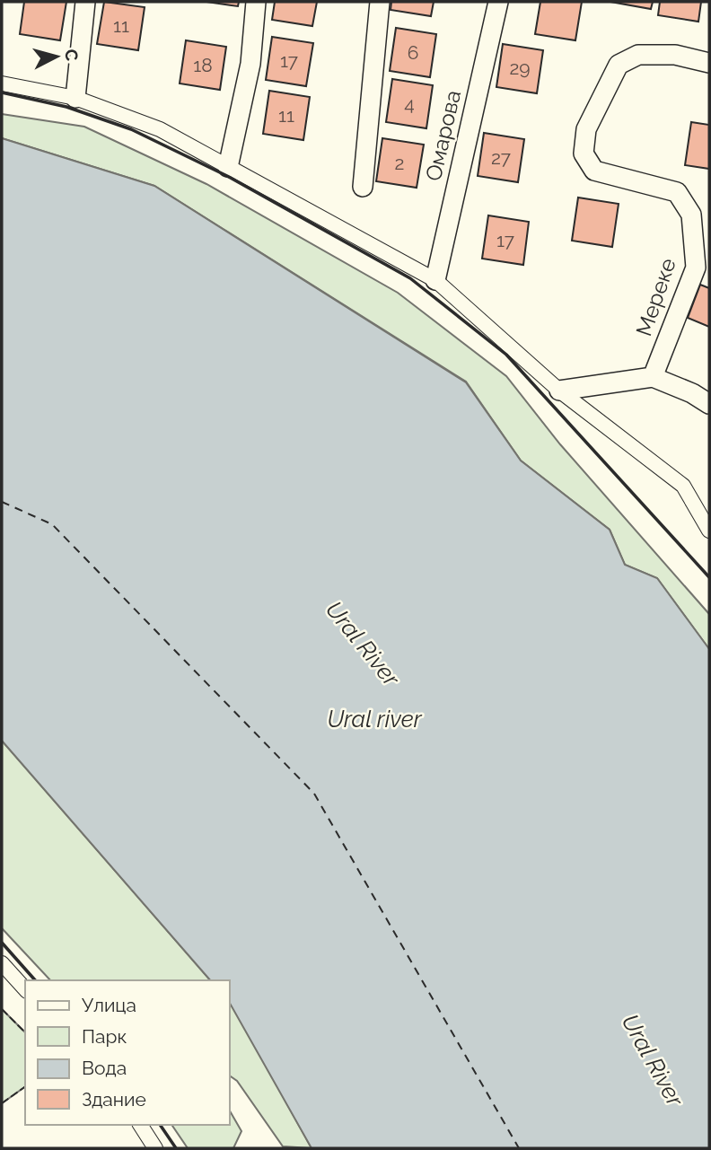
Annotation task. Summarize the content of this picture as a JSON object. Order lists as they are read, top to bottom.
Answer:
{
  "streets": {
    "street": ["Омарова", "Мереке"]
  },
  "water": ["Ural River", "Ural river"],
  "house_numbers": [
    "11",
    "6",
    "17",
    "18",
    "29",
    "4",
    "11",
    "27",
    "2",
    "17"
  ],
  "legend": [
    "Улица",
    "Парк",
    "Вода",
    "Здание"
  ],
  "north": "right"
}
